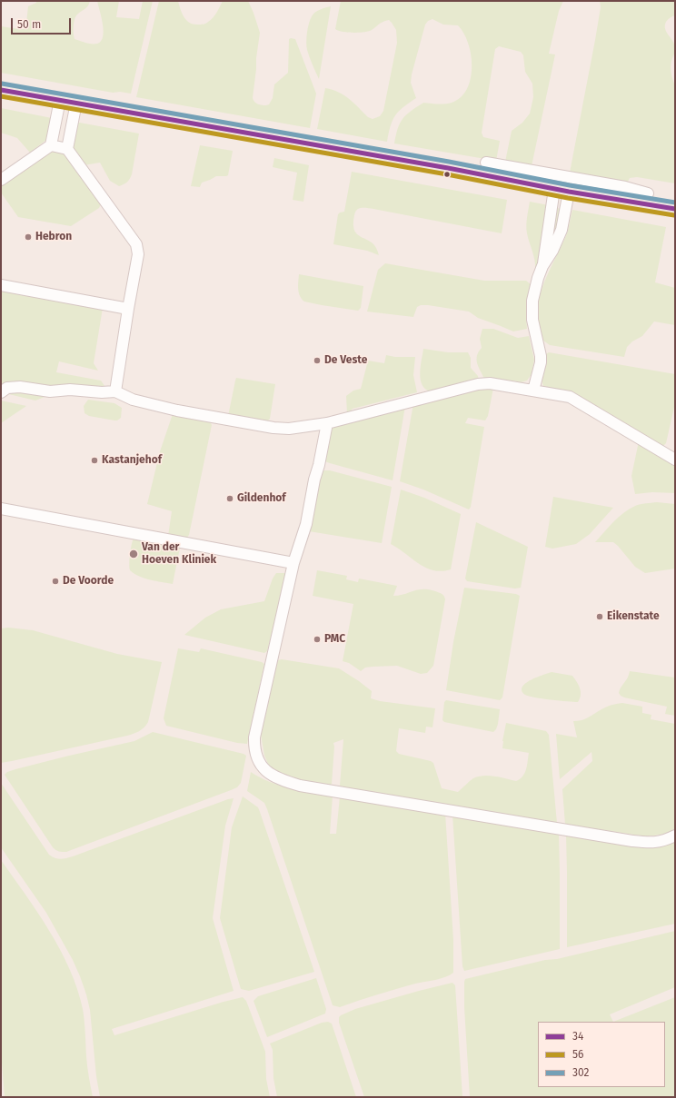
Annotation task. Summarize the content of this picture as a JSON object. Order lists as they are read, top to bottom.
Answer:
{
  "places": [
    "Hebron",
    "De Veste",
    "Kastanjehof",
    "Gildenhof",
    "Van der Hoeven Kliniek",
    "De Voorde",
    "Eikenstate",
    "PMC"
  ],
  "lines": ["transit line 302", "transit line 34", "transit line 56"],
  "legend": ["34", "56", "302"],
  "scale_bar": "50 m"
}
